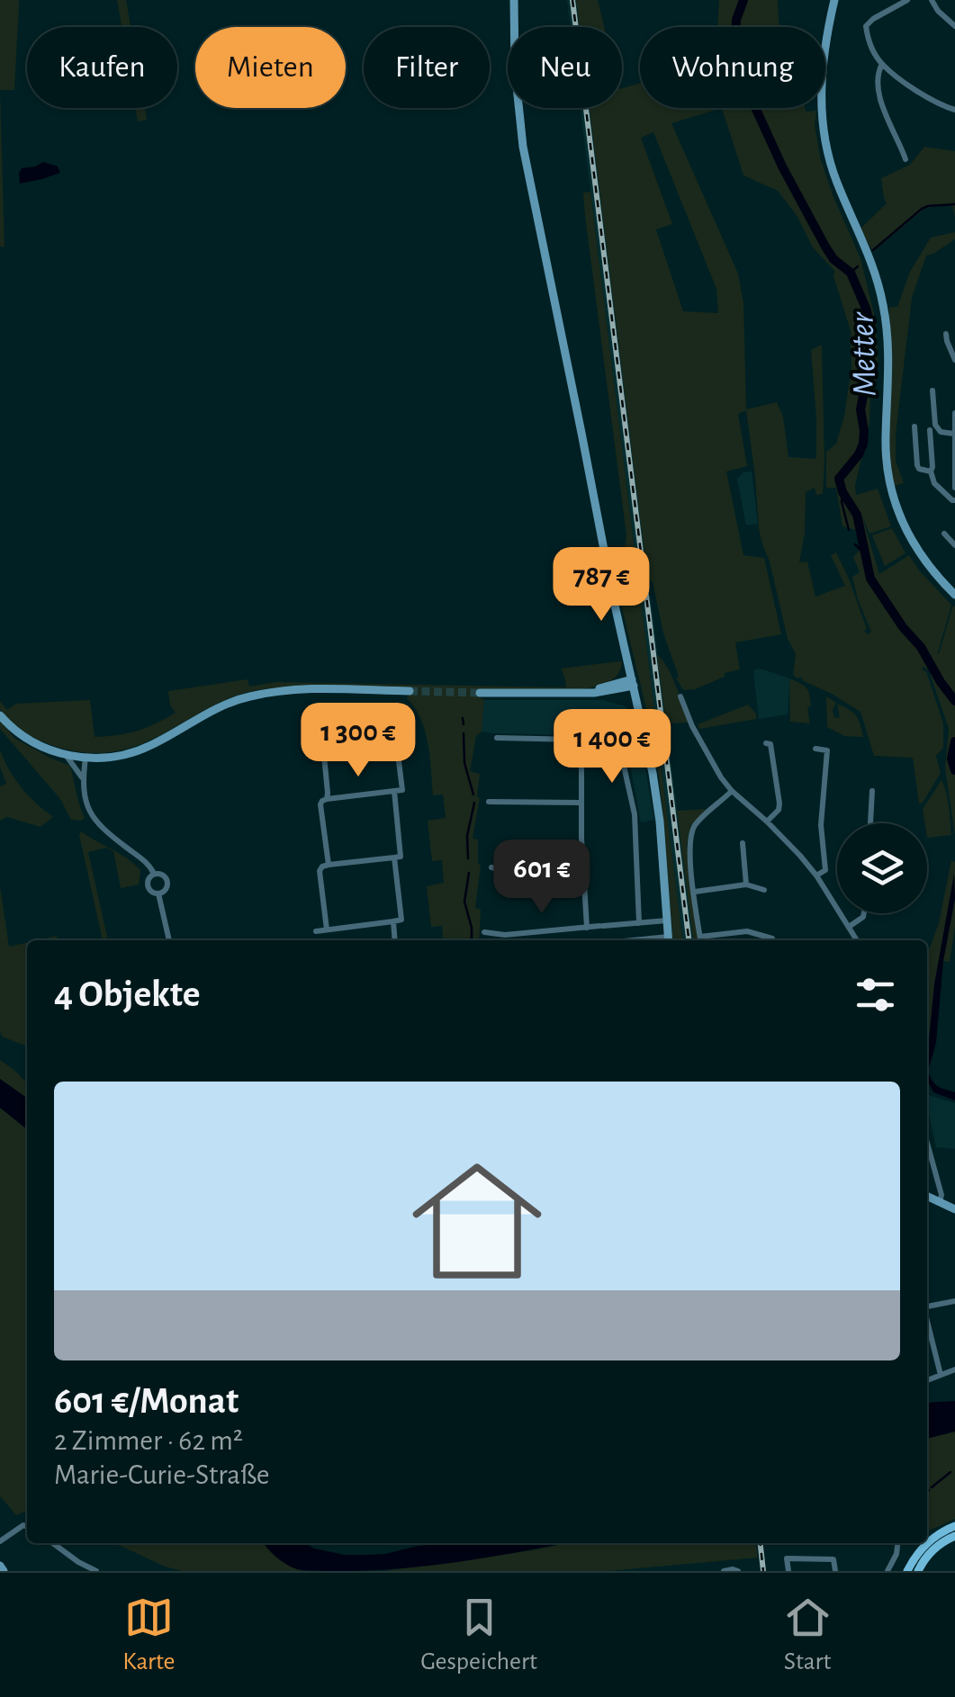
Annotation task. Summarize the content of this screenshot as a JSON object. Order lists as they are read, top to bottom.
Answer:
{
  "water": ["Metter"],
  "page": {
    "chip": [
      "Kaufen",
      "Mieten",
      "Filter",
      "Neu",
      "Wohnung"
    ],
    "price": [
      "787 €",
      "1 300 €",
      "1 400 €",
      "601 €"
    ],
    "heading": "4 Objekte",
    "list": [
      {
        "name": "601 €/Monat",
        "note": "2 Zimmer · 62 m² · Marie-Curie-Straße"
      }
    ],
    "tabs": ["Karte", "Gespeichert", "Start"]
  }
}
